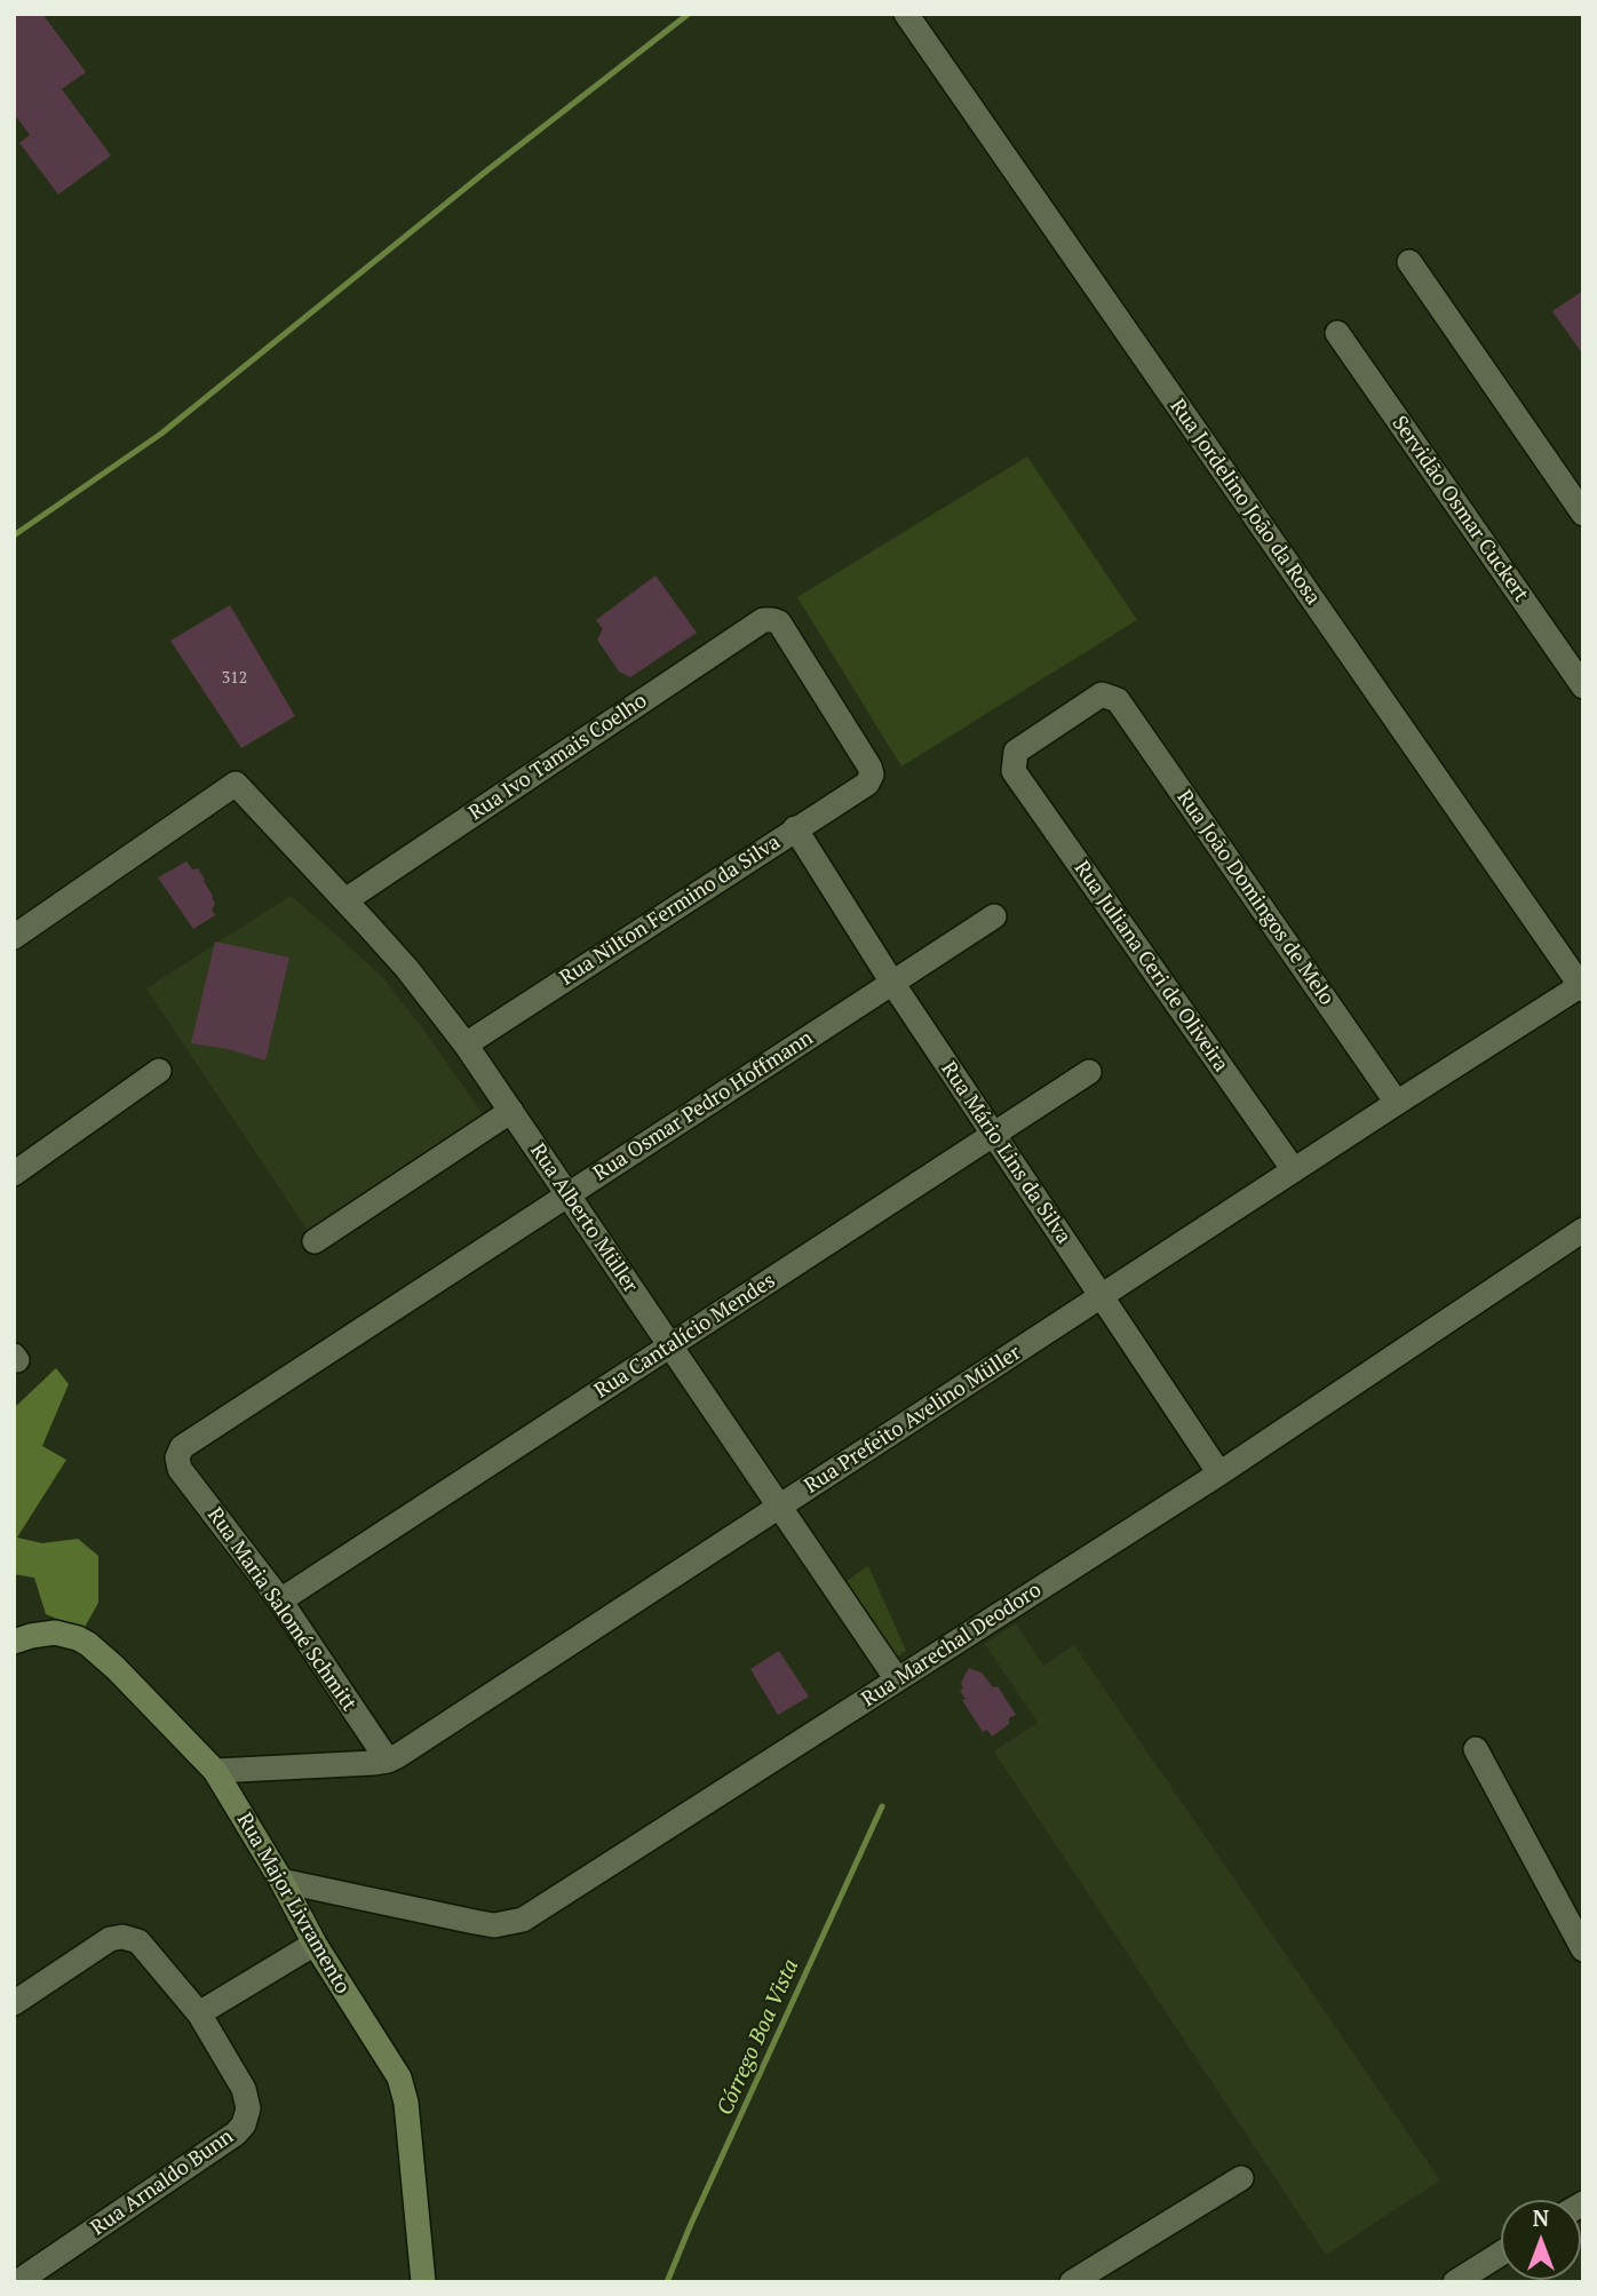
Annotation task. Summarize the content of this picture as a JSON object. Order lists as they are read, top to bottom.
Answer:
{
  "streets": {
    "main road": ["Rua Major Livramento"],
    "street": [
      "Rua Jordelino João da Rosa",
      "Servidão Osmar Cuckert",
      "Rua Ivo Tamais Coelho",
      "Rua João Domingos de Melo",
      "Rua Nilton Fermino da Silva",
      "Rua Juliana Ceri de Oliveira",
      "Rua Osmar Pedro Hoffmann",
      "Rua Mário Lins da Silva",
      "Rua Alberto Müller",
      "Rua Cantalício Mendes",
      "Rua Prefeito Avelino Müller",
      "Rua Maria Salomé Schmitt",
      "Rua Marechal Deodoro",
      "Rua Arnaldo Bunn"
    ]
  },
  "crossings": [
    ["Rua Jordelino João da Rosa", "Rua Prefeito Avelino Müller"],
    ["Rua Ivo Tamais Coelho", "Rua Nilton Fermino da Silva"],
    ["Rua Ivo Tamais Coelho", "Rua Alberto Müller"],
    ["Rua João Domingos de Melo", "Rua Juliana Ceri de Oliveira"],
    ["Rua João Domingos de Melo", "Rua Prefeito Avelino Müller"],
    ["Rua Nilton Fermino da Silva", "Rua Mário Lins da Silva"],
    ["Rua Nilton Fermino da Silva", "Rua Alberto Müller"],
    ["Rua Juliana Ceri de Oliveira", "Rua Prefeito Avelino Müller"],
    ["Rua Osmar Pedro Hoffmann", "Rua Mário Lins da Silva"],
    ["Rua Osmar Pedro Hoffmann", "Rua Alberto Müller"],
    ["Rua Osmar Pedro Hoffmann", "Rua Maria Salomé Schmitt"],
    ["Rua Mário Lins da Silva", "Rua Cantalício Mendes"],
    ["Rua Mário Lins da Silva", "Rua Prefeito Avelino Müller"],
    ["Rua Mário Lins da Silva", "Rua Marechal Deodoro"],
    ["Rua Alberto Müller", "Rua Cantalício Mendes"],
    ["Rua Alberto Müller", "Rua Prefeito Avelino Müller"],
    ["Rua Alberto Müller", "Rua Marechal Deodoro"],
    ["Rua Cantalício Mendes", "Rua Maria Salomé Schmitt"],
    ["Rua Prefeito Avelino Müller", "Rua Maria Salomé Schmitt"],
    ["Rua Prefeito Avelino Müller", "Rua Major Livramento"],
    ["Rua Marechal Deodoro", "Rua Major Livramento"]
  ],
  "water": ["Córrego Boa Vista"],
  "house_numbers": ["312"],
  "north": "top"
}
